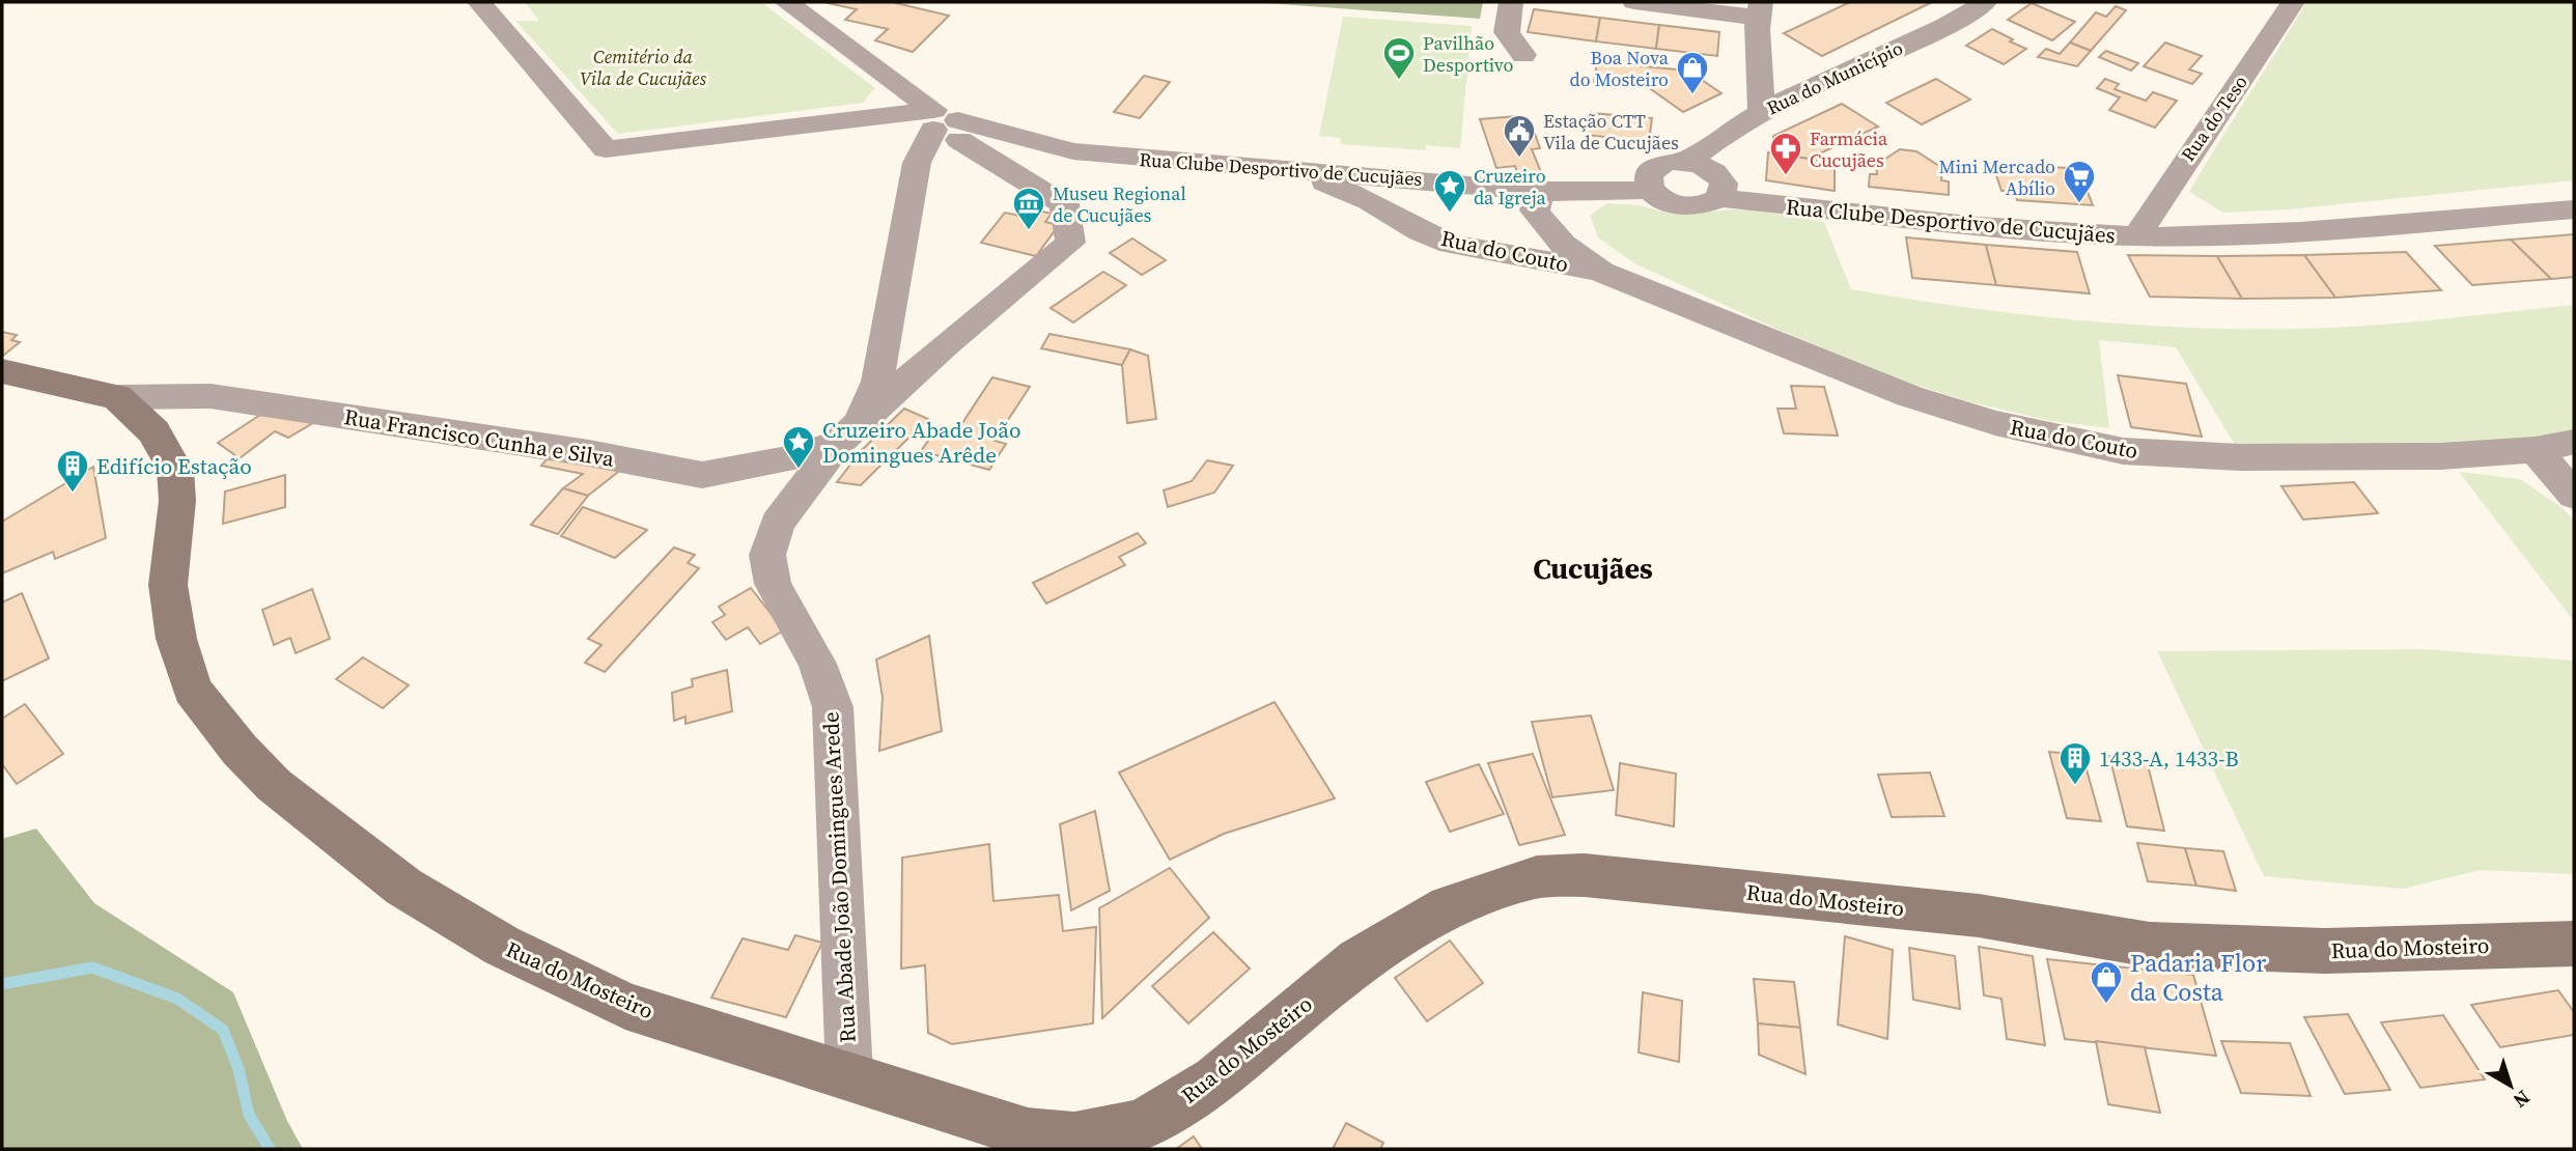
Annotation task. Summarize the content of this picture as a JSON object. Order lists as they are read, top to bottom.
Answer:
{
  "streets": {
    "main road": ["Rua do Mosteiro"],
    "street": [
      "Rua do Município",
      "Rua do Teso",
      "Rua Clube Desportivo de Cucujães",
      "Rua do Couto",
      "Rua Francisco Cunha e Silva",
      "Rua Abade João Domingues Arede"
    ]
  },
  "crossings": [
    ["Rua do Município", "Rua Clube Desportivo de Cucujães"],
    ["Rua do Teso", "Rua Clube Desportivo de Cucujães"],
    ["Rua Clube Desportivo de Cucujães", "Rua do Couto"],
    ["Rua Clube Desportivo de Cucujães", "Rua Abade João Domingues Arede"],
    ["Rua Francisco Cunha e Silva", "Rua Abade João Domingues Arede"],
    ["Rua Francisco Cunha e Silva", "Rua do Mosteiro"],
    ["Rua Abade João Domingues Arede", "Rua do Mosteiro"]
  ],
  "districts": ["Cucujães"],
  "parks": ["Cemitério da Vila de Cucujães"],
  "places": {
    "sports": ["Pavilhão Desportivo"],
    "shop": ["Boa Nova do Mosteiro", "Padaria Flor da Costa"],
    "public building": ["Estação CTT Vila de Cucujães"],
    "pharmacy": ["Farmácia Cucujães"],
    "supermarket": ["Mini Mercado Abílio"],
    "place": ["Cruzeiro da Igreja", "Cruzeiro Abade João Domingues Arêde"],
    "museum": ["Museu Regional de Cucujães"],
    "building": ["Edifício Estação", "1433-A, 1433-B"]
  },
  "north": "bottom right"
}
